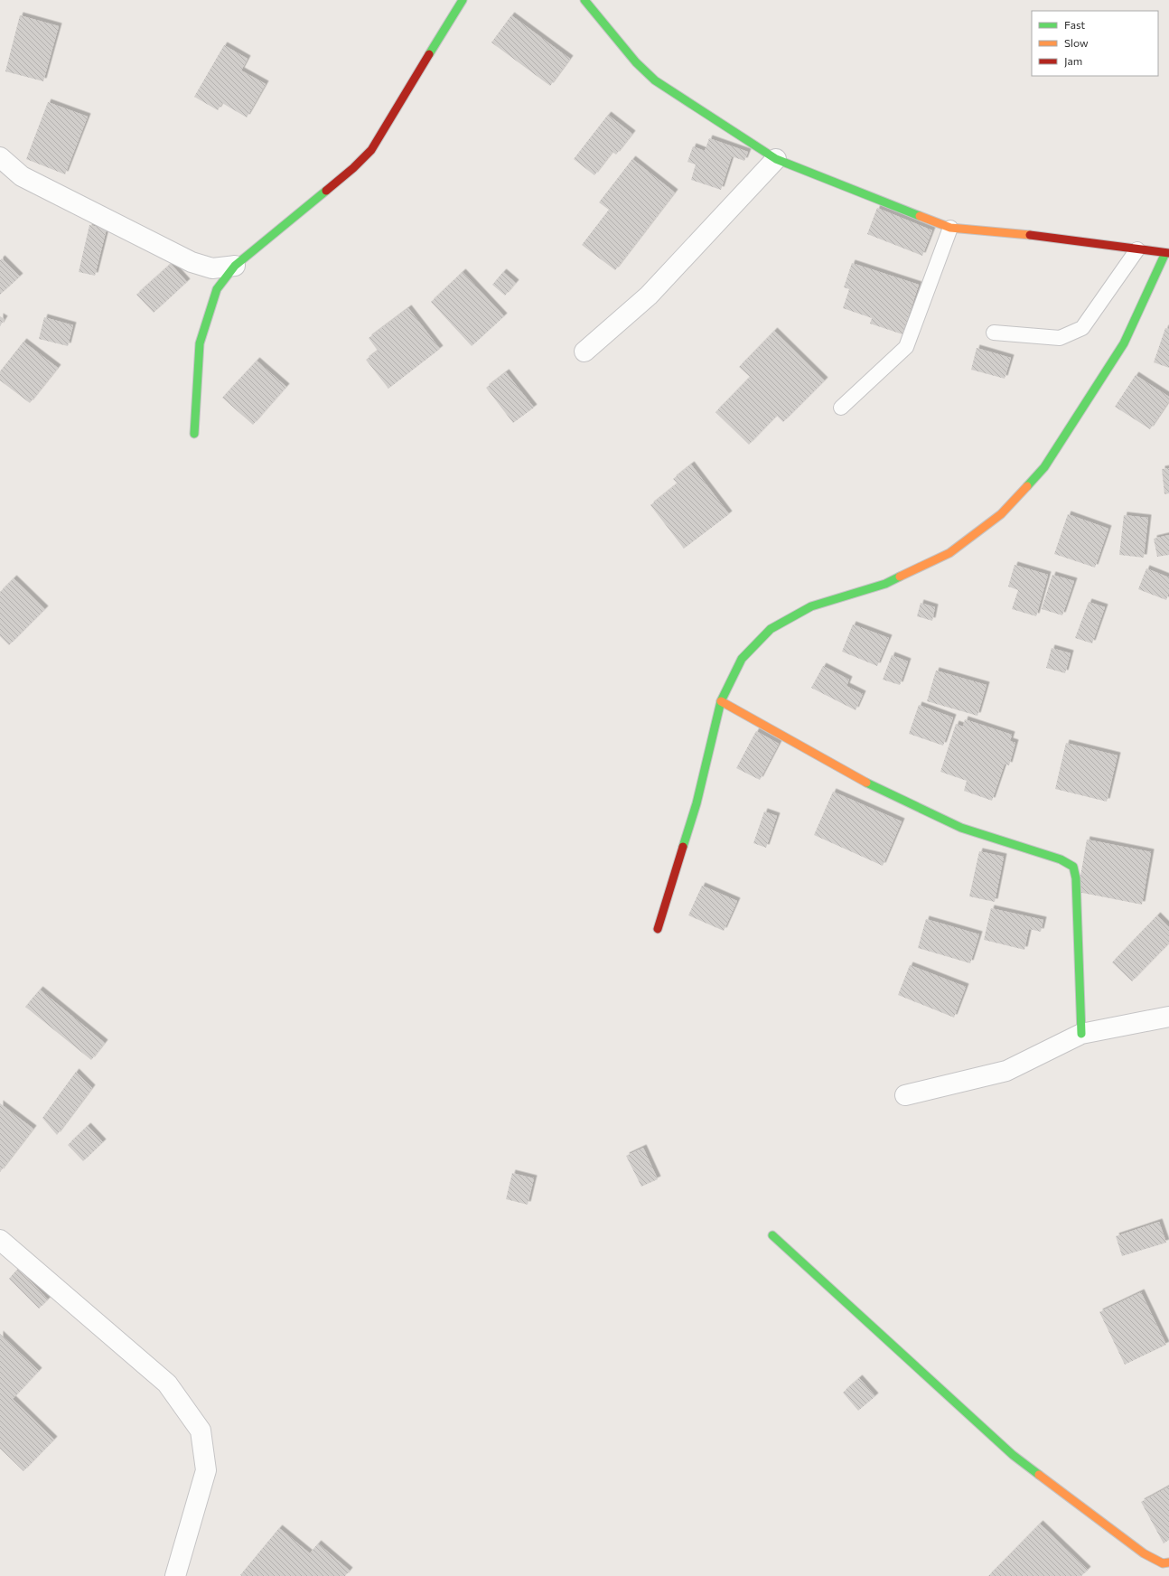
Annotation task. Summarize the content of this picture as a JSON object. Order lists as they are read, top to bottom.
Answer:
{
  "legend": ["Fast", "Slow", "Jam"]
}
